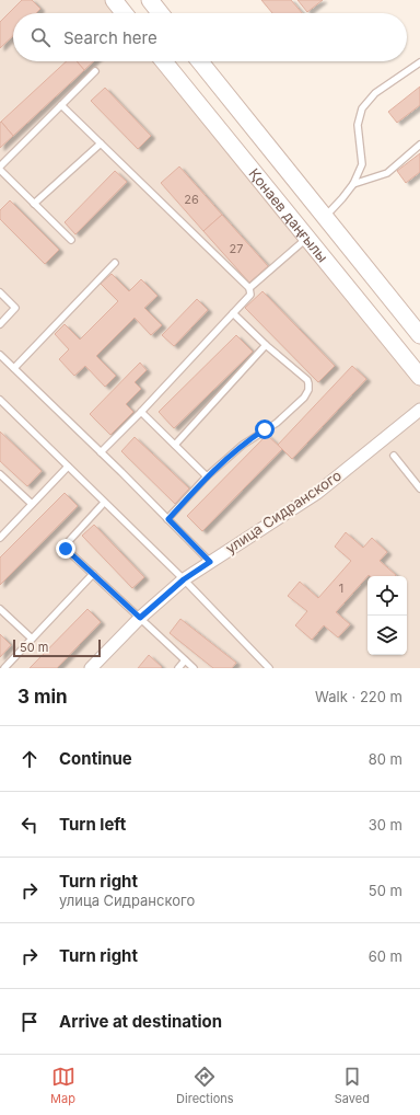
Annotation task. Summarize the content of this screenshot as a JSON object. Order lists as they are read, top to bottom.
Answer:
{
  "streets": {
    "main road": ["Қонаев даңғылы"],
    "street": ["улица Сидранского"]
  },
  "house_numbers": ["26", "27", "1"],
  "scale_bar": "50 m",
  "page": {
    "search": "Search here",
    "scale": "50 m",
    "heading": ["3 min", "Walk · 220 m"],
    "list": [
      ["Continue", "80 m"],
      ["Turn left", "30 m"],
      ["Turn right", "улица Сидранского", "50 m"],
      ["Turn right", "60 m"],
      "Arrive at destination"
    ],
    "nav": ["Map", "Directions", "Saved"]
  }
}
